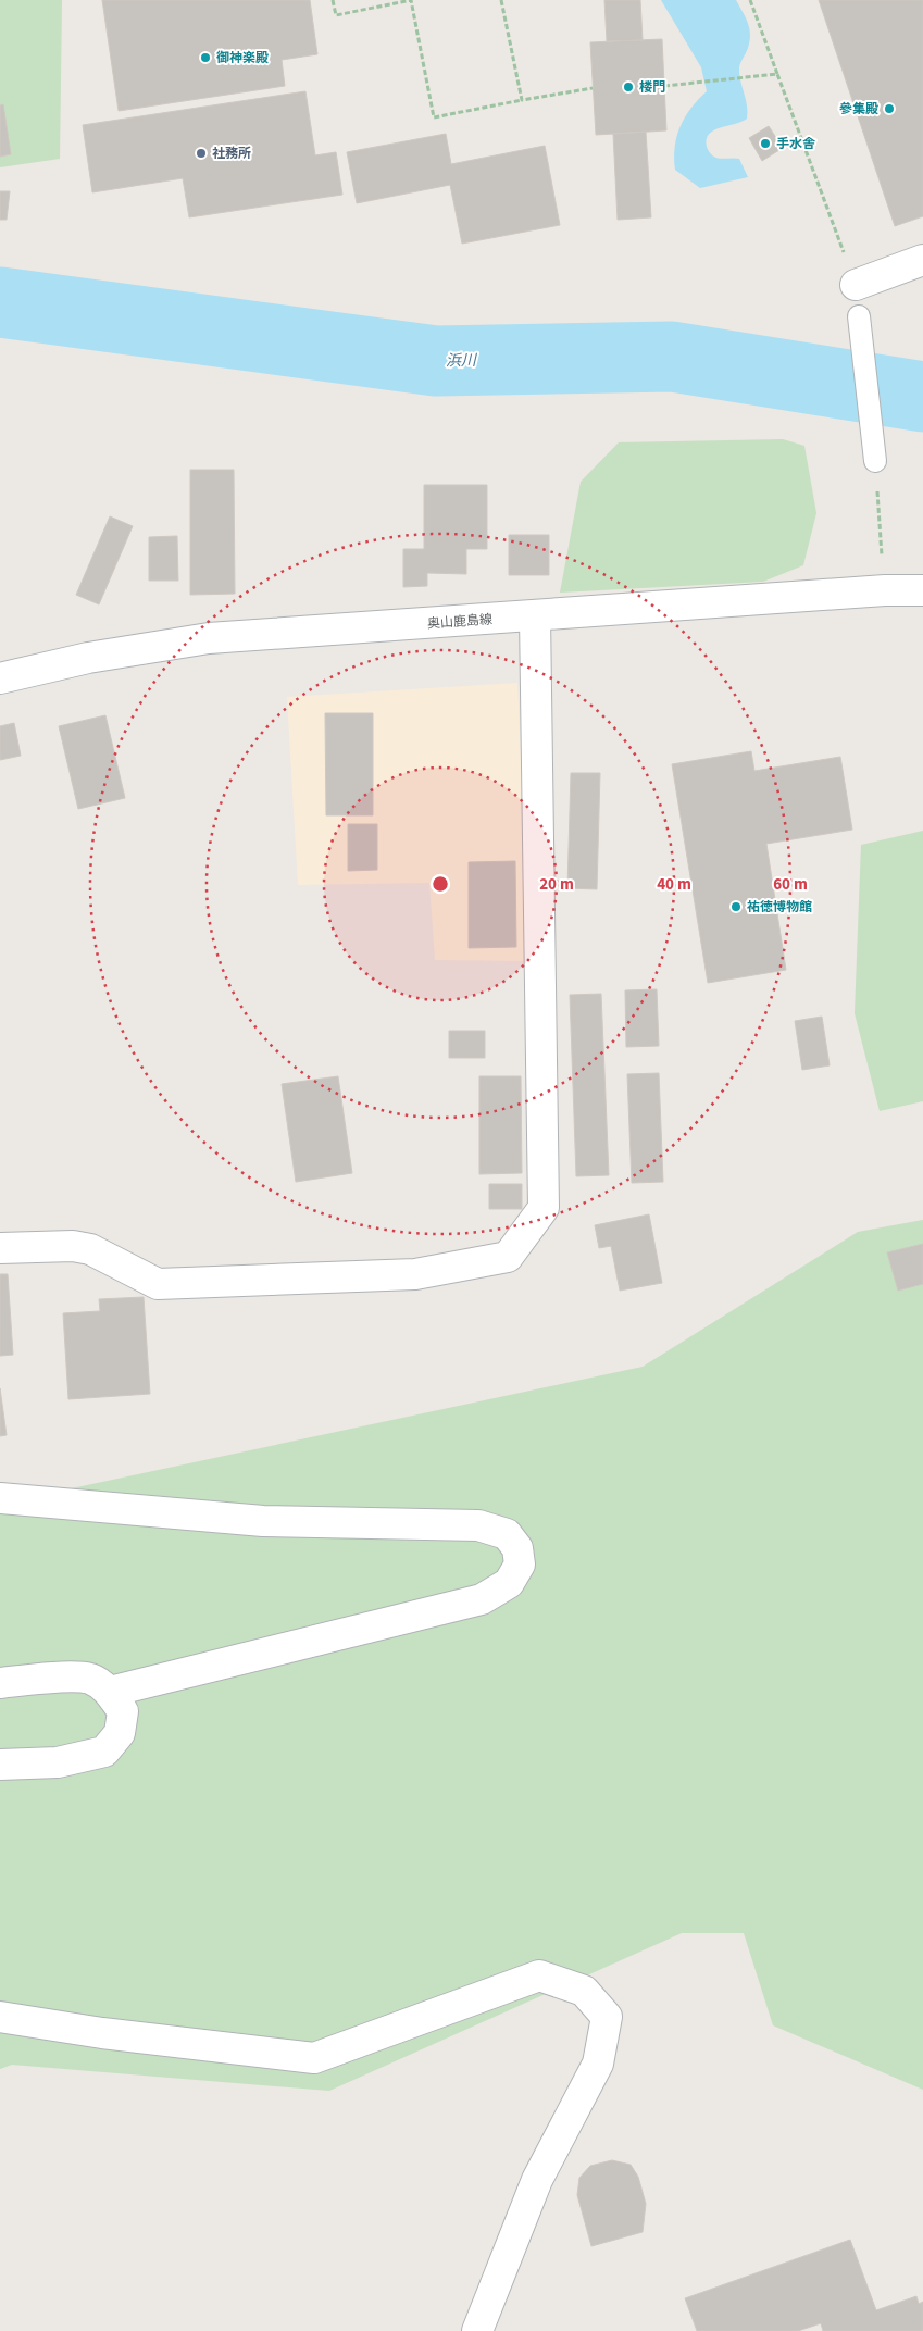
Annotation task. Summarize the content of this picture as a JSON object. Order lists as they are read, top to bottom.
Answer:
{
  "streets": {
    "street": ["奥山鹿島線"]
  },
  "water": ["浜川"],
  "places": [
    "御神楽殿",
    "楼門",
    "參集殿",
    "手水舎",
    "社務所",
    "祐徳博物館"
  ],
  "rings": ["20 m", "40 m", "60 m"]
}
